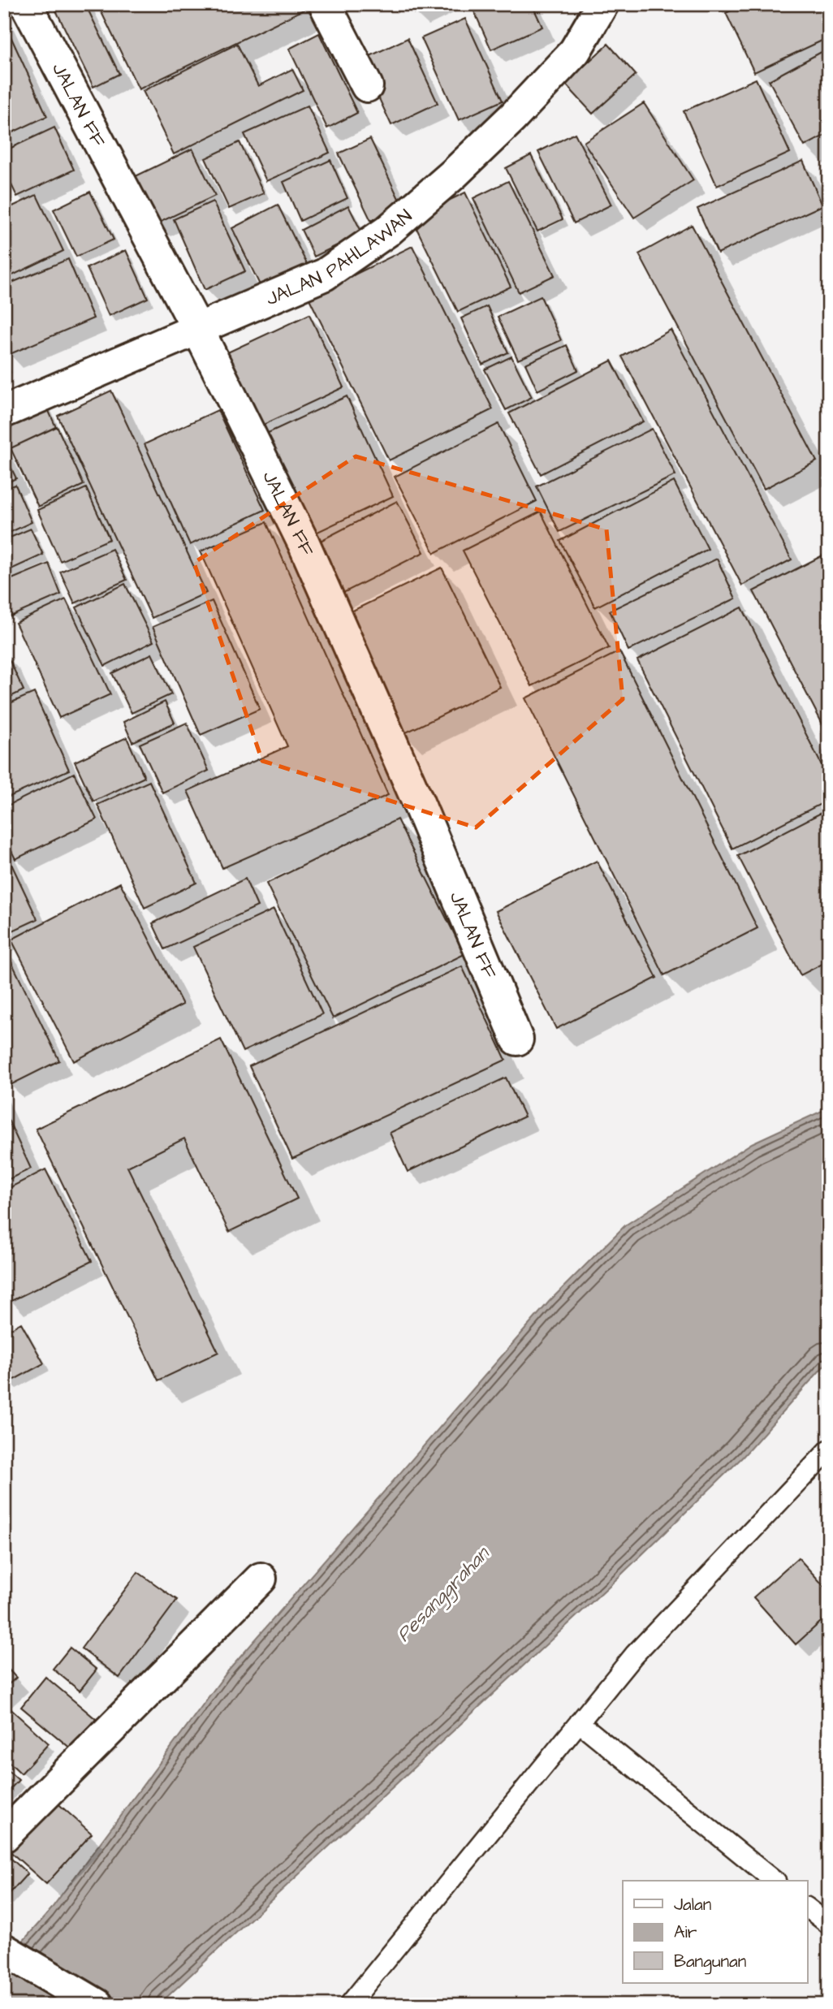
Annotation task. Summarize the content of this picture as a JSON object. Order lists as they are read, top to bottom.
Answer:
{
  "streets": {
    "street": ["JALAN FF", "JALAN PAHLAWAN"]
  },
  "crossings": [
    ["JALAN FF", "JALAN PAHLAWAN"]
  ],
  "water": ["Pesanggrahan"],
  "legend": ["Jalan", "Air", "Bangunan"]
}
